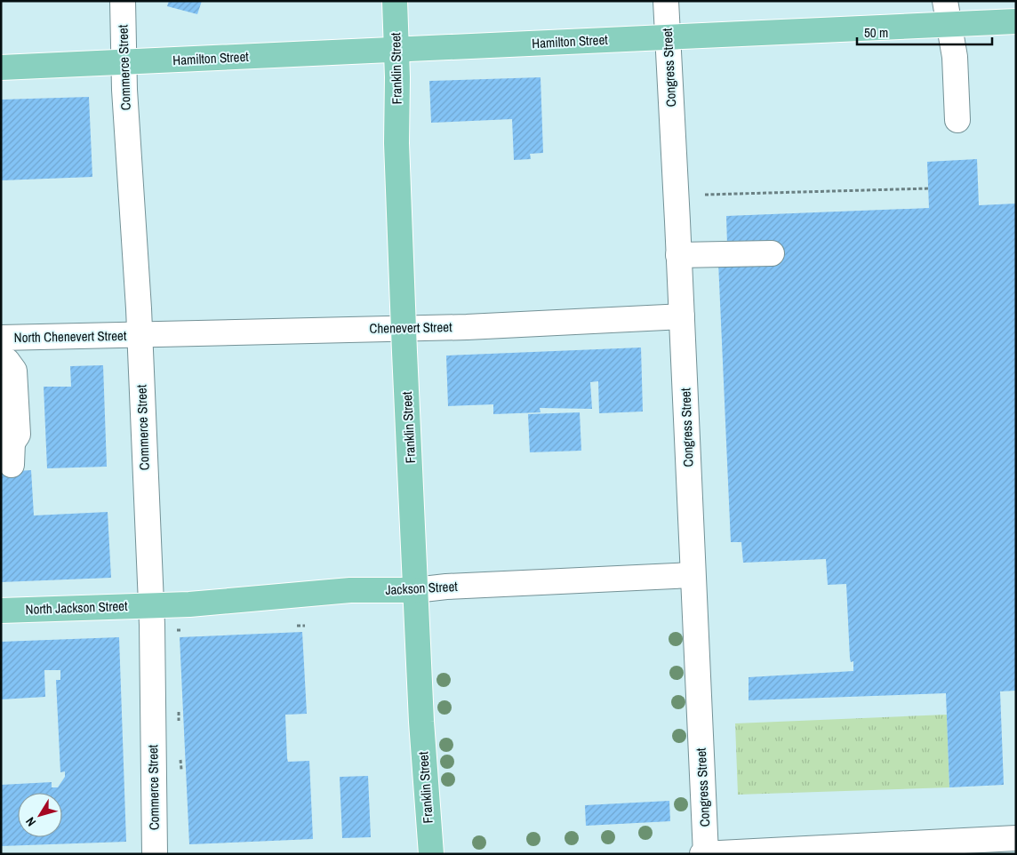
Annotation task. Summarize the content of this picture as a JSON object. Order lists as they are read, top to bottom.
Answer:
{
  "streets": {
    "main road": [
      "Hamilton Street",
      "Franklin Street",
      "Jackson Street",
      "North Jackson Street"
    ],
    "street": [
      "Commerce Street",
      "Congress Street",
      "Chenevert Street",
      "North Chenevert Street"
    ]
  },
  "crossings": [
    ["Hamilton Street", "Commerce Street"],
    ["Hamilton Street", "Congress Street"],
    ["Hamilton Street", "Franklin Street"],
    ["Commerce Street", "Chenevert Street"],
    ["Commerce Street", "North Chenevert Street"],
    ["Commerce Street", "Jackson Street"],
    ["Commerce Street", "North Jackson Street"],
    ["Congress Street", "Chenevert Street"],
    ["Congress Street", "Jackson Street"],
    ["Franklin Street", "Chenevert Street"],
    ["Franklin Street", "Jackson Street"],
    ["Chenevert Street", "North Chenevert Street"],
    ["Jackson Street", "North Jackson Street"]
  ],
  "scale_bar": "50 m",
  "north": "bottom left"
}
